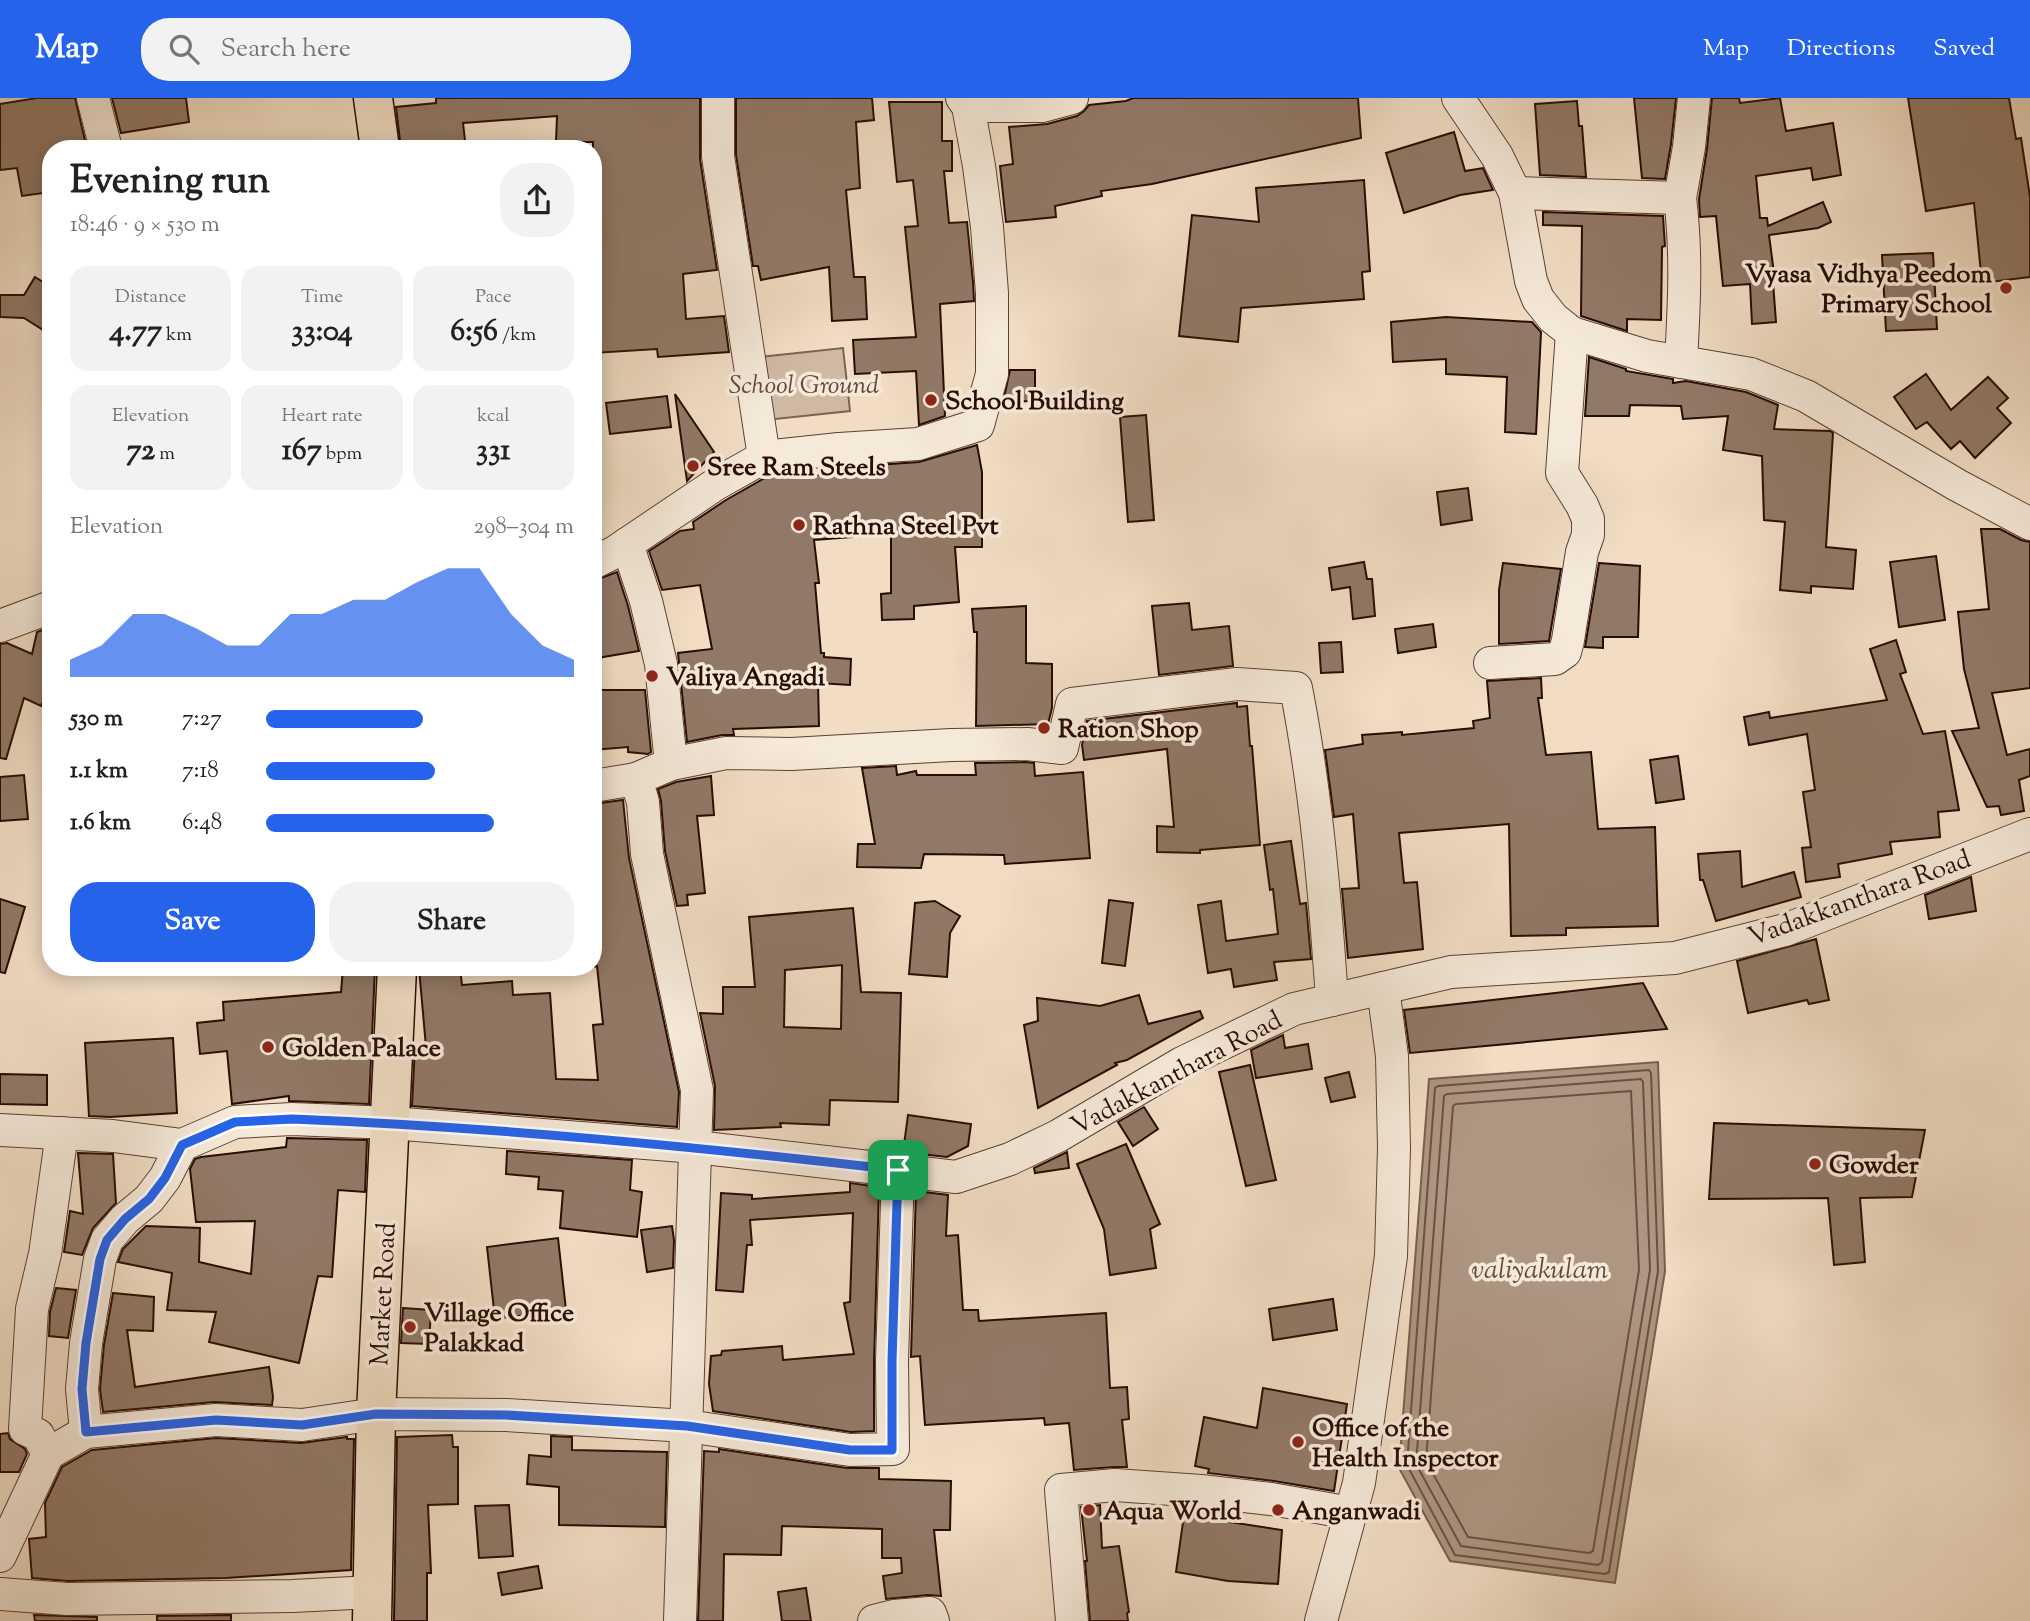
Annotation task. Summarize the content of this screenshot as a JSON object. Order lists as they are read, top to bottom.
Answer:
{
  "streets": {
    "main road": ["Market Road"],
    "street": ["Vadakkanthara Road"]
  },
  "crossings": [
    ["Vadakkanthara Road", "Market Road"]
  ],
  "water": ["valiyakulam"],
  "parks": ["School Ground"],
  "places": [
    "Vyasa Vidhya Peedom Primary School",
    "School Building",
    "Sree Ram Steels",
    "Rathna Steel Pvt",
    "Valiya Angadi",
    "Ration Shop",
    "Golden Palace",
    "Gowder",
    "Village Office Palakkad",
    "Office of the Health Inspector",
    "Aqua World",
    "Anganwadi"
  ],
  "page": {
    "header": "Map",
    "search": "Search here",
    "nav": ["Map", "Directions", "Saved"],
    "heading": ["Evening run", "18:46 · 9 × 530 m"],
    "stats": [
      ["Distance", "4.77 km"],
      ["Time", "33:04"],
      ["Pace", "6:56 /km"],
      ["Elevation", "72 m"],
      ["Heart rate", "167 bpm"],
      ["kcal", "331"]
    ],
    "chart": ["Elevation", "298–304 m"],
    "list": [
      {
        "name": "530 m",
        "note": "7:27"
      },
      {
        "name": "1.1 km",
        "note": "7:18"
      },
      {
        "name": "1.6 km",
        "note": "6:48"
      }
    ],
    "buttons": ["Save", "Share"]
  }
}
